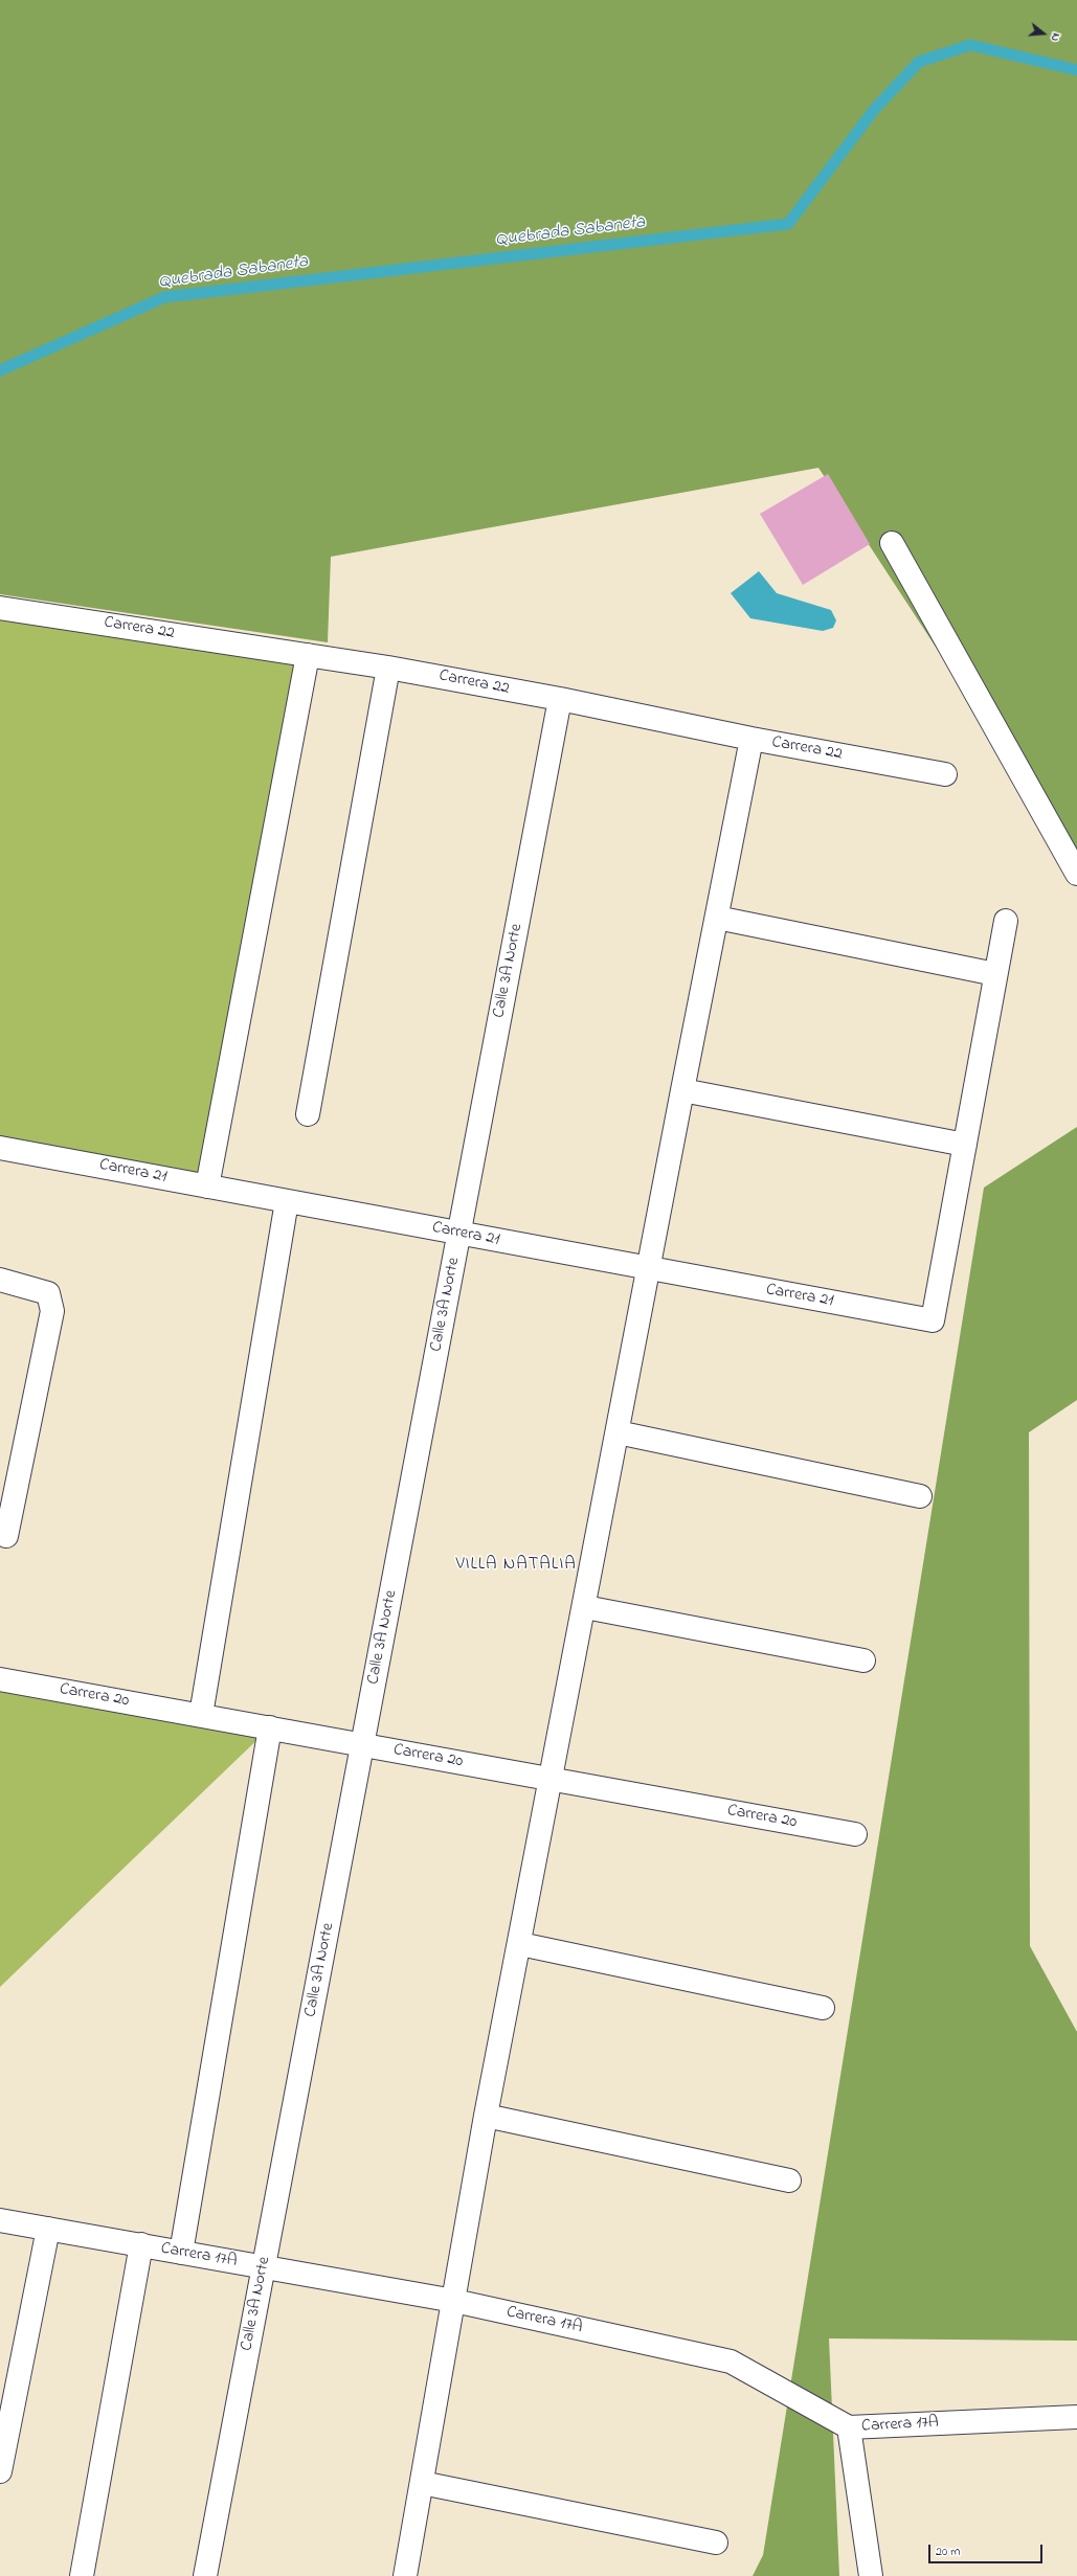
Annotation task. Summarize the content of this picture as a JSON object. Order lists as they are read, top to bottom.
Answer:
{
  "streets": {
    "street": [
      "Carrera 22",
      "Calle 3A Norte",
      "Carrera 21",
      "Carrera 20",
      "Carrera 17A"
    ]
  },
  "crossings": [
    ["Carrera 22", "Calle 3A Norte"],
    ["Calle 3A Norte", "Carrera 21"],
    ["Calle 3A Norte", "Carrera 20"],
    ["Calle 3A Norte", "Carrera 17A"]
  ],
  "districts": ["VILLA NATALIA"],
  "water": ["Quebrada Sabaneta"],
  "scale_bar": "20 m",
  "north": "right"
}
